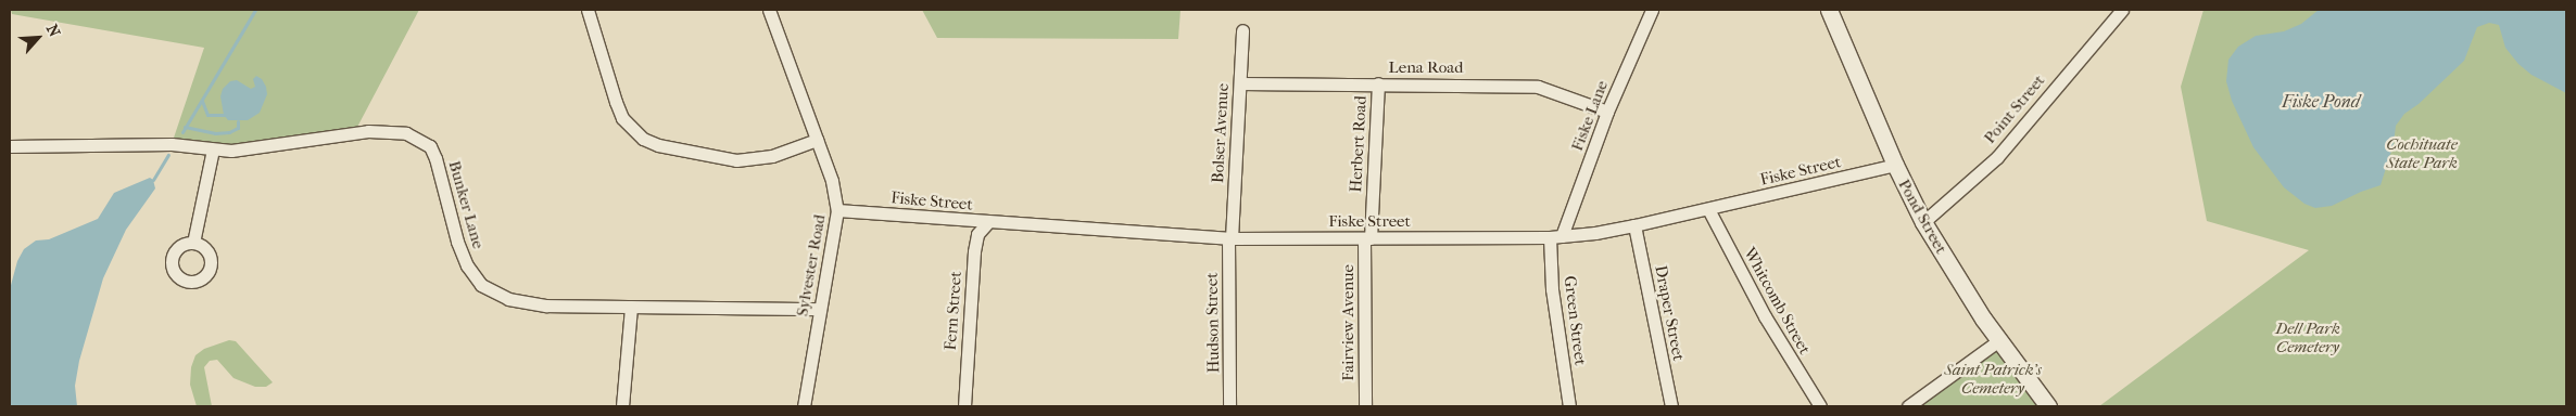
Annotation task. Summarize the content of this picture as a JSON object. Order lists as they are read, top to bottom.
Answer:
{
  "streets": {
    "street": [
      "Lena Road",
      "Point Street",
      "Fiske Lane",
      "Bolser Avenue",
      "Herbert Road",
      "Fiske Street",
      "Bunker Lane",
      "Pond Street",
      "Sylvester Road",
      "Whitcomb Street",
      "Fern Street",
      "Draper Street",
      "Green Street",
      "Hudson Street",
      "Fairview Avenue"
    ]
  },
  "crossings": [
    ["Lena Road", "Fiske Lane"],
    ["Lena Road", "Bolser Avenue"],
    ["Lena Road", "Herbert Road"],
    ["Point Street", "Pond Street"],
    ["Fiske Lane", "Fiske Street"],
    ["Fiske Lane", "Green Street"],
    ["Bolser Avenue", "Fiske Street"],
    ["Bolser Avenue", "Hudson Street"],
    ["Herbert Road", "Fiske Street"],
    ["Herbert Road", "Fairview Avenue"],
    ["Fiske Street", "Pond Street"],
    ["Fiske Street", "Sylvester Road"],
    ["Fiske Street", "Whitcomb Street"],
    ["Fiske Street", "Fern Street"],
    ["Fiske Street", "Draper Street"],
    ["Fiske Street", "Green Street"],
    ["Fiske Street", "Hudson Street"],
    ["Fiske Street", "Fairview Avenue"],
    ["Bunker Lane", "Sylvester Road"]
  ],
  "water": ["Fiske Pond"],
  "parks": ["Cochituate State Park", "Dell Park Cemetery", "Saint Patrick's Cemetery"],
  "north": "top right"
}
